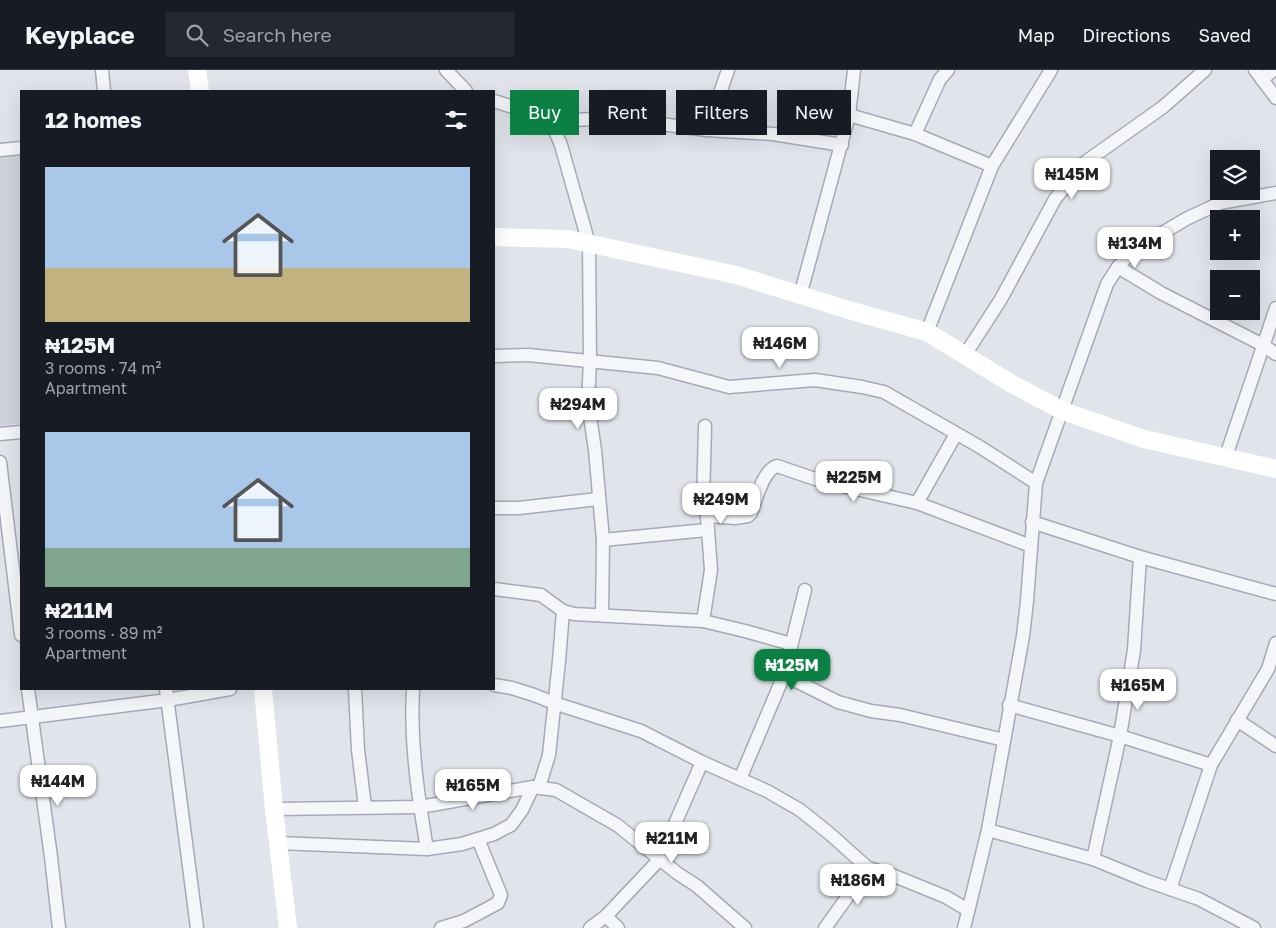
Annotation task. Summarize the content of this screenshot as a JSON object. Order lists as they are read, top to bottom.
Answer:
{
  "page": {
    "header": "Keyplace",
    "search": "Search here",
    "nav": ["Map", "Directions", "Saved"],
    "chip": [
      "Buy",
      "Rent",
      "Filters",
      "New"
    ],
    "heading": "12 homes",
    "map_buttons": ["+", "−"],
    "list": [
      {
        "name": "₦125M",
        "note": "3 rooms · 74 m² · Apartment"
      },
      {
        "name": "₦211M",
        "note": "3 rooms · 89 m² · Apartment"
      }
    ],
    "price": [
      "₦145M",
      "₦134M",
      "₦146M",
      "₦294M",
      "₦225M",
      "₦249M",
      "₦125M",
      "₦165M",
      "₦144M",
      "₦165M",
      "₦211M",
      "₦186M"
    ]
  }
}
